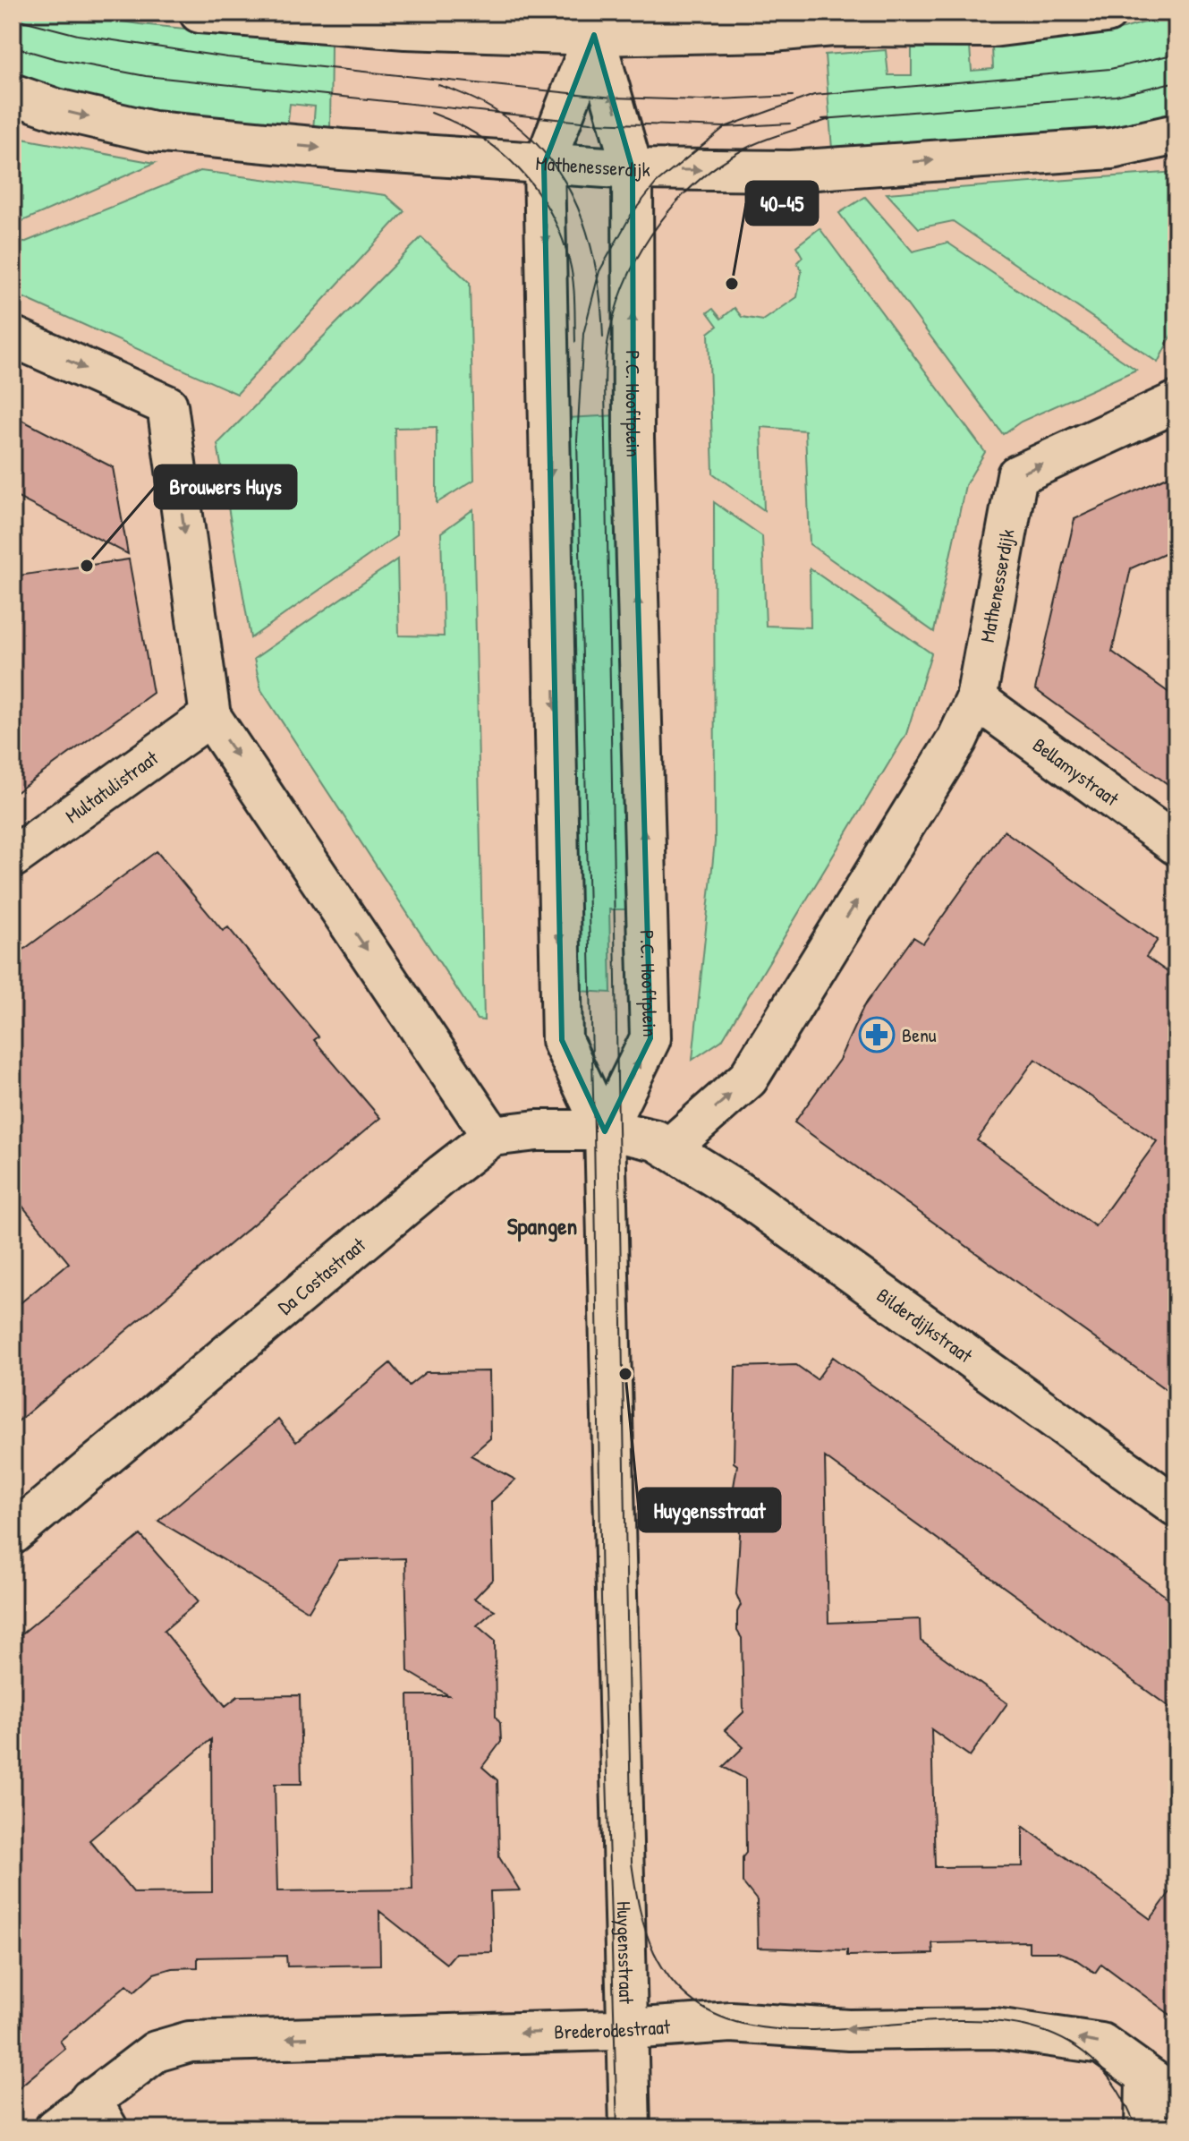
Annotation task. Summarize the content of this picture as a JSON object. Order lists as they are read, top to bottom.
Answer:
{
  "streets": {
    "street": [
      "Mathenesserdijk",
      "P.C. Hooftplein",
      "Bellamystraat",
      "Multatulistraat",
      "Da Costastraat",
      "Bilderdijkstraat",
      "Huygensstraat",
      "Brederodestraat"
    ]
  },
  "crossings": [
    ["Mathenesserdijk", "P.C. Hooftplein"],
    ["Mathenesserdijk", "Bellamystraat"],
    ["P.C. Hooftplein", "Huygensstraat"],
    ["Huygensstraat", "Brederodestraat"]
  ],
  "one_way": ["Brederodestraat"],
  "districts": ["Spangen"],
  "places": {
    "other": ["40-45", "Brouwers Huys", "Huygensstraat"],
    "pharmacy": ["Benu"]
  }
}
